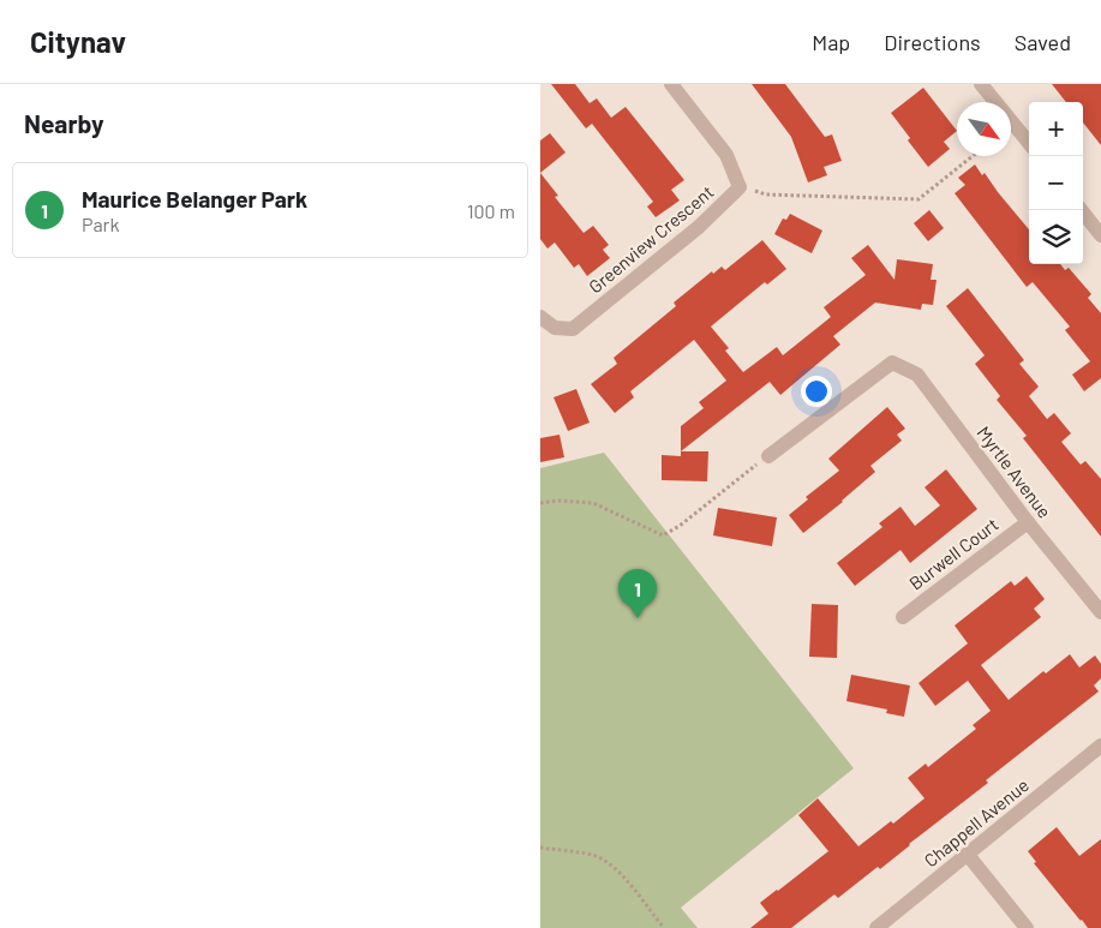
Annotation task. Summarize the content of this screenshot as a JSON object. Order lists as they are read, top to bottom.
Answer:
{
  "streets": {
    "street": [
      "Greenview Crescent",
      "Myrtle Avenue",
      "Burwell Court",
      "Chappell Avenue"
    ]
  },
  "crossings": [
    ["Myrtle Avenue", "Burwell Court"]
  ],
  "north": "bottom right",
  "page": {
    "header": "Citynav",
    "nav": ["Map", "Directions", "Saved"],
    "heading": "Nearby",
    "map_buttons": ["+", "−"],
    "list": [
      {
        "mark": "1",
        "name": "Maurice Belanger Park",
        "note": "Park",
        "value": "100 m"
      }
    ],
    "pins": "1"
  }
}
